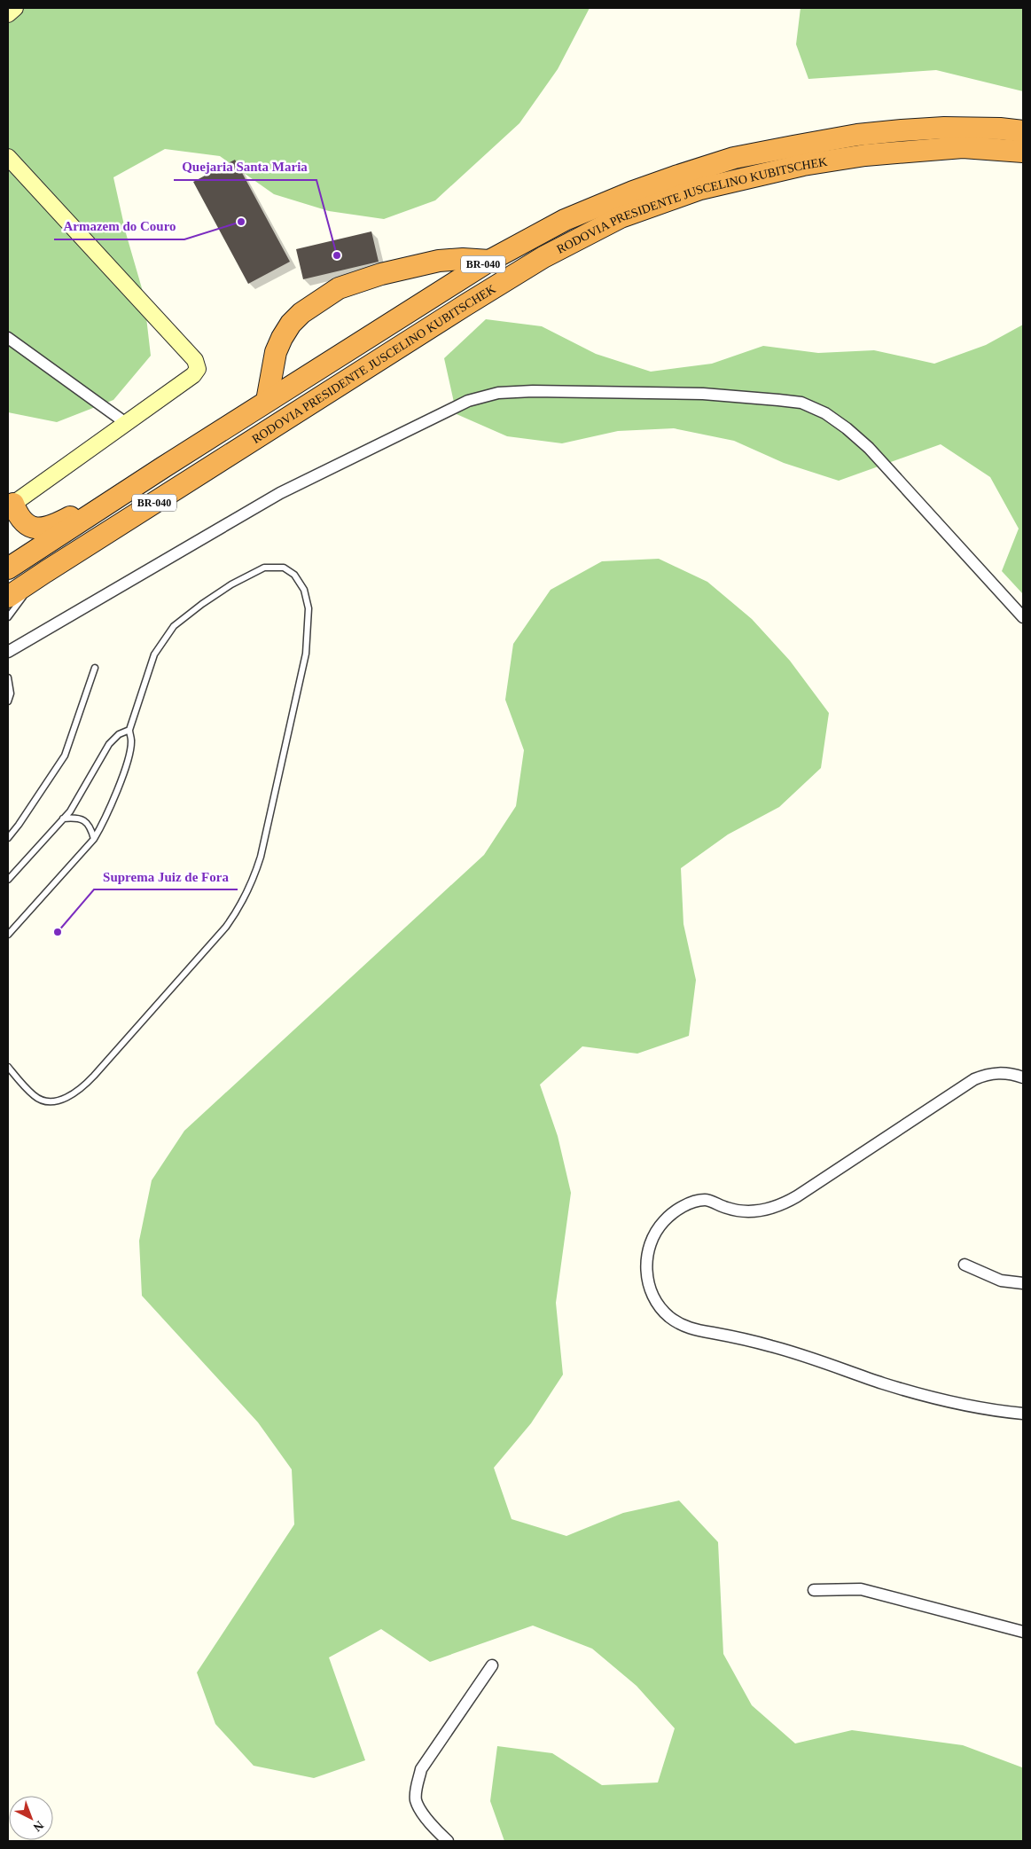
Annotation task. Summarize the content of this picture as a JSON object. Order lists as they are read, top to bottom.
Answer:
{
  "streets": {
    "highway": ["RODOVIA PRESIDENTE JUSCELINO KUBITSCHEK", "BR-040"]
  },
  "places": ["Armazem do Couro", "Quejaria Santa Maria", "Suprema Juiz de Fora"],
  "north": "bottom right"
}
